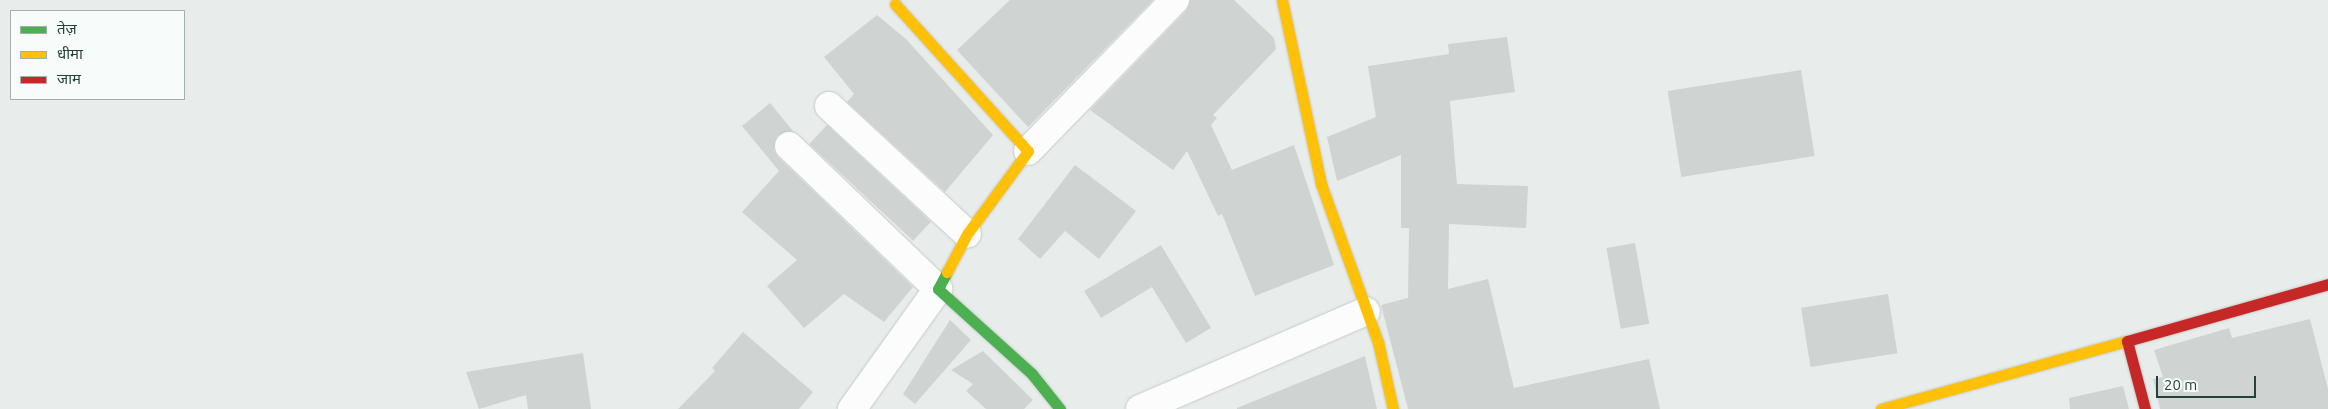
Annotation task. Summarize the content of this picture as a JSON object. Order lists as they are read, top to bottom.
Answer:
{
  "legend": ["तेज़", "धीमा", "जाम"],
  "scale_bar": "20 m"
}
